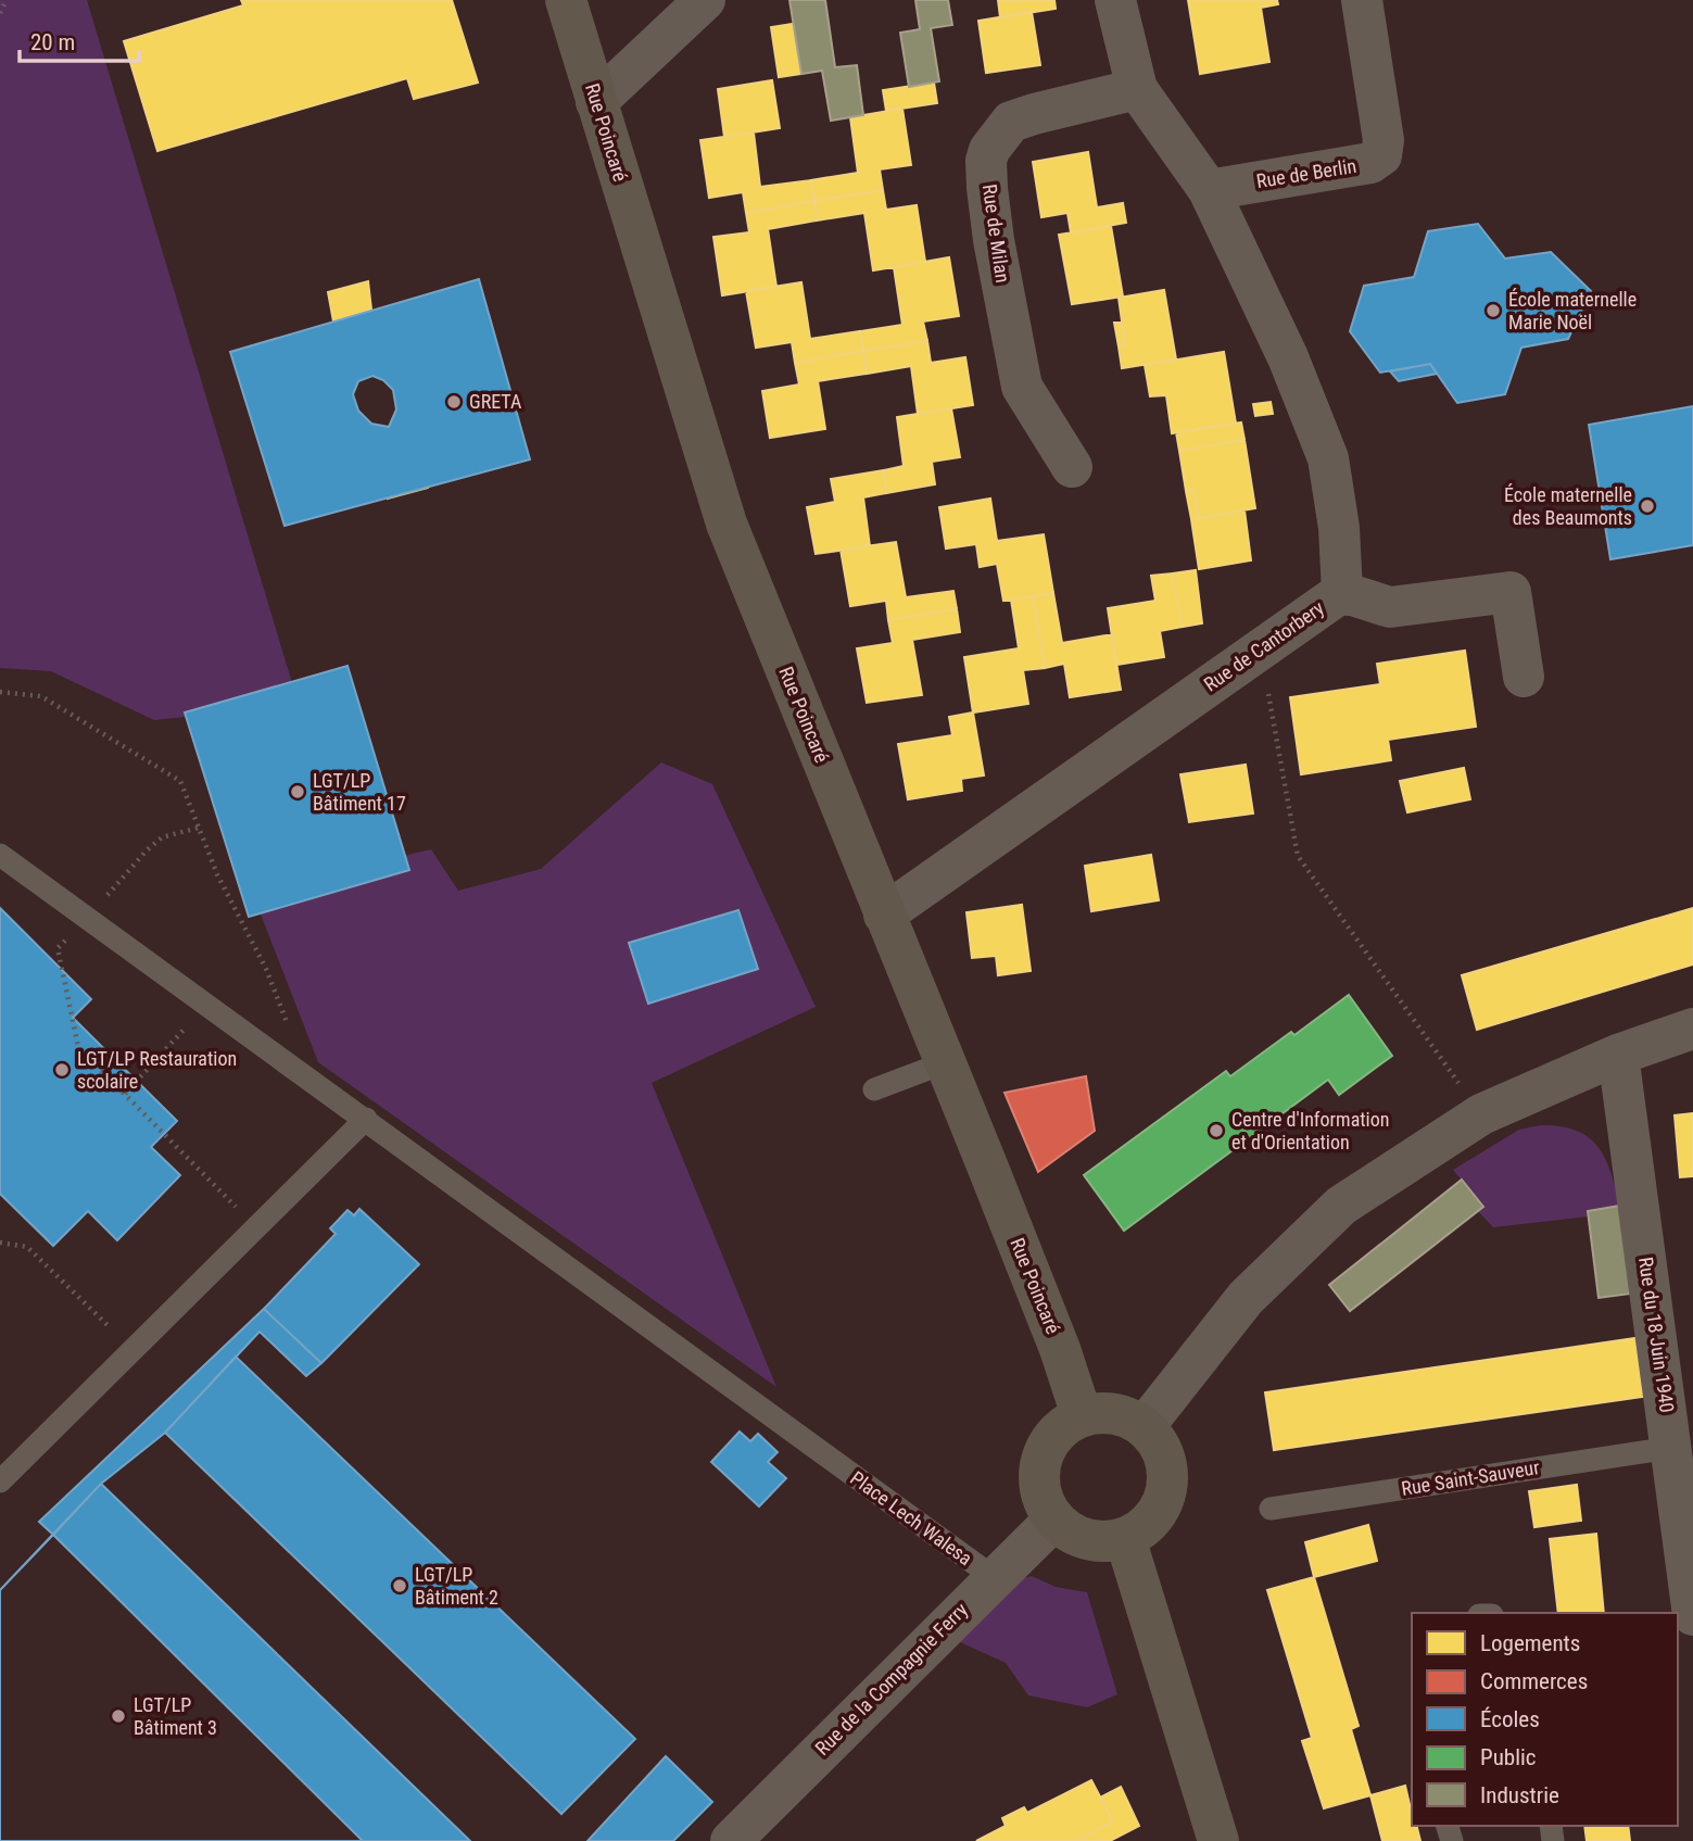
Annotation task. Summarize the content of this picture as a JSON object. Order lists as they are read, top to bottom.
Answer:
{
  "streets": {
    "street": [
      "Rue Poincaré",
      "Rue de Berlin",
      "Rue de Milan",
      "Rue de Cantorbery",
      "Rue du 18 Juin 1940",
      "Rue de la Compagnie Ferry"
    ],
    "lane": ["Rue Saint-Sauveur", "Place Lech Walesa"]
  },
  "crossings": [
    ["Rue Poincaré", "Rue de Cantorbery"],
    ["Rue Poincaré", "Rue de la Compagnie Ferry"],
    ["Rue de Berlin", "Rue de Cantorbery"],
    ["Rue de Milan", "Rue de Cantorbery"],
    ["Rue du 18 Juin 1940", "Rue Saint-Sauveur"],
    ["Place Lech Walesa", "Rue de la Compagnie Ferry"]
  ],
  "places": [
    "École maternelle Marie Noël",
    "GRETA",
    "École maternelle des Beaumonts",
    "LGT/LP Bâtiment 17",
    "LGT/LP Restauration scolaire",
    "Centre d'Information et d'Orientation",
    "LGT/LP Bâtiment 2",
    "LGT/LP Bâtiment 3"
  ],
  "legend": [
    "Logements",
    "Commerces",
    "Écoles",
    "Public",
    "Industrie"
  ],
  "scale_bar": "20 m"
}
